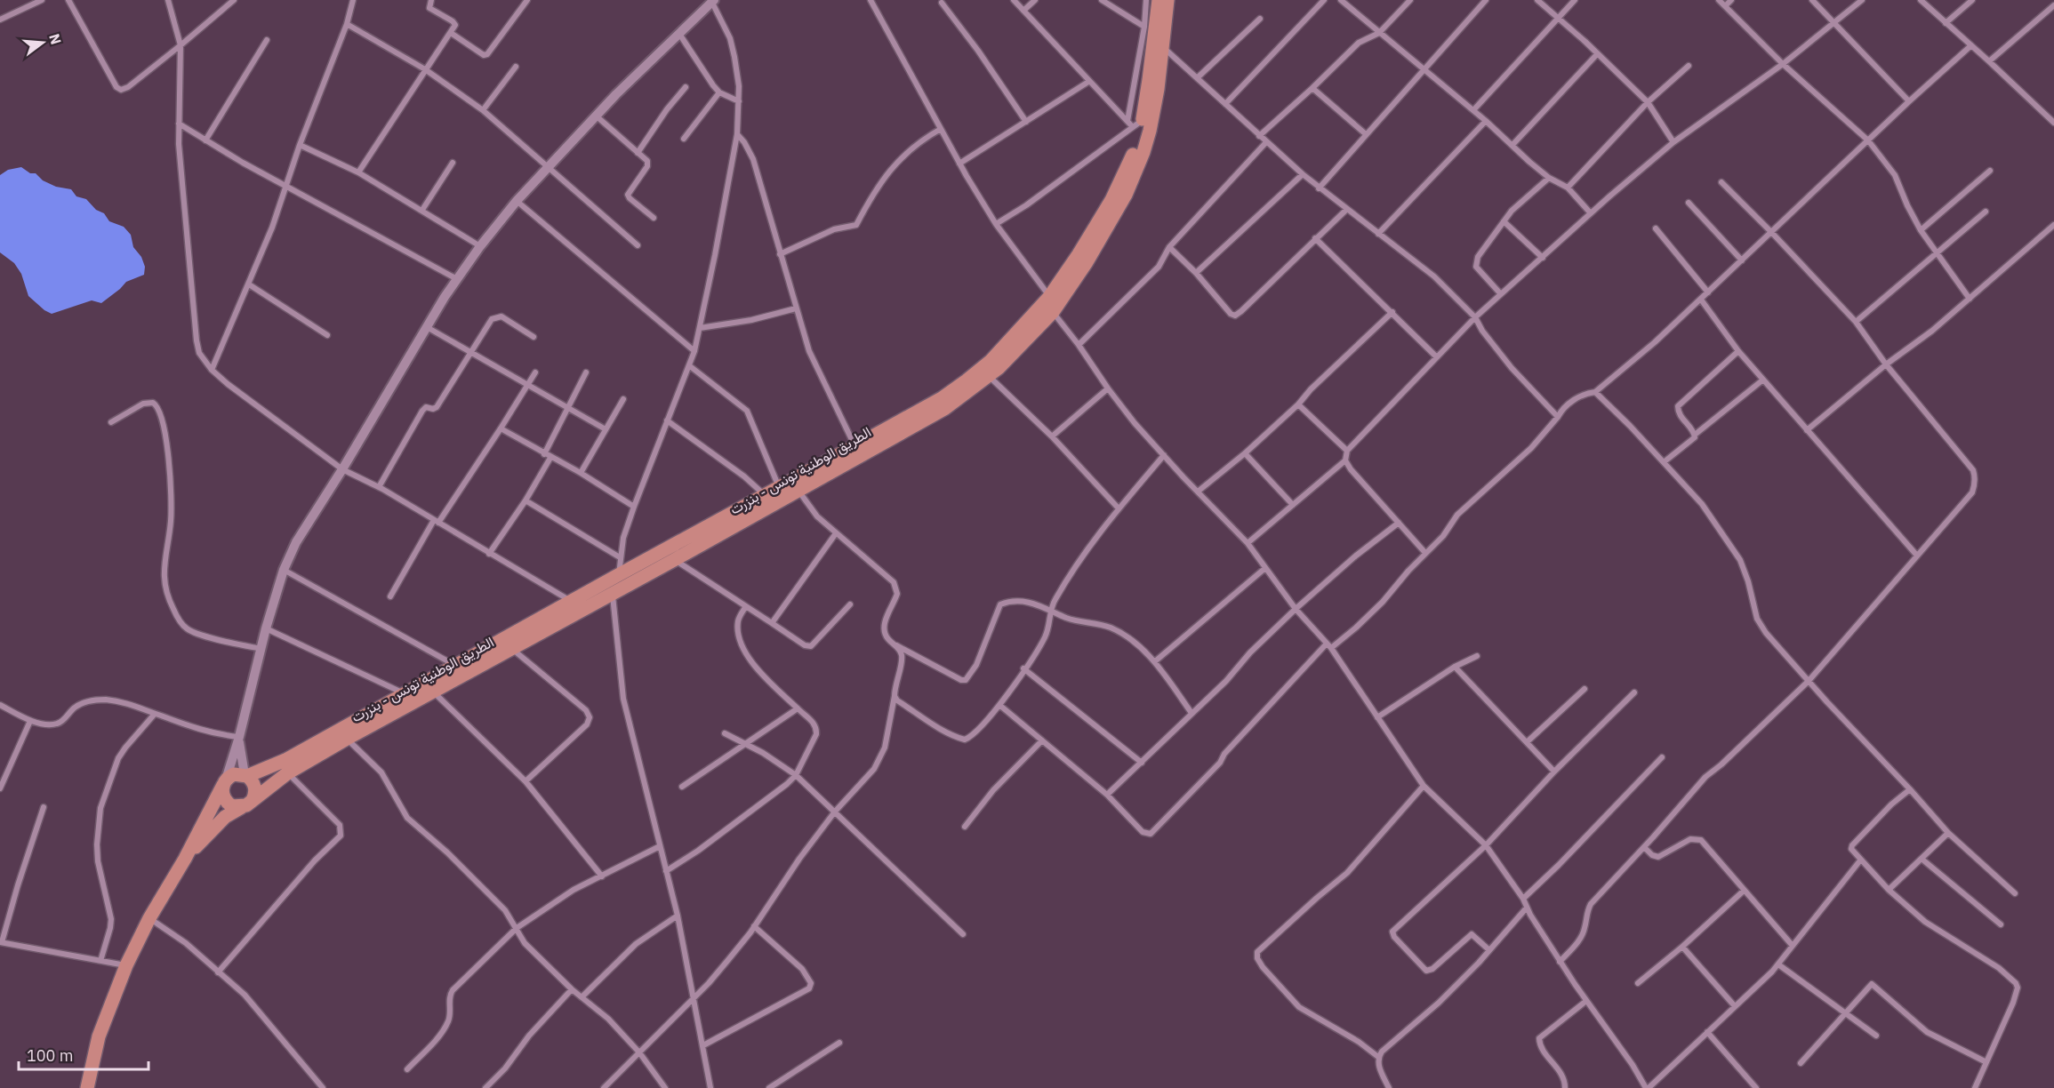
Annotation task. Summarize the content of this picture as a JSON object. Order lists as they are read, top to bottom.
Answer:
{
  "streets": {
    "main road": ["الطريق الوطنية تونس - بنزرت"]
  },
  "scale_bar": "100 m",
  "north": "right"
}
